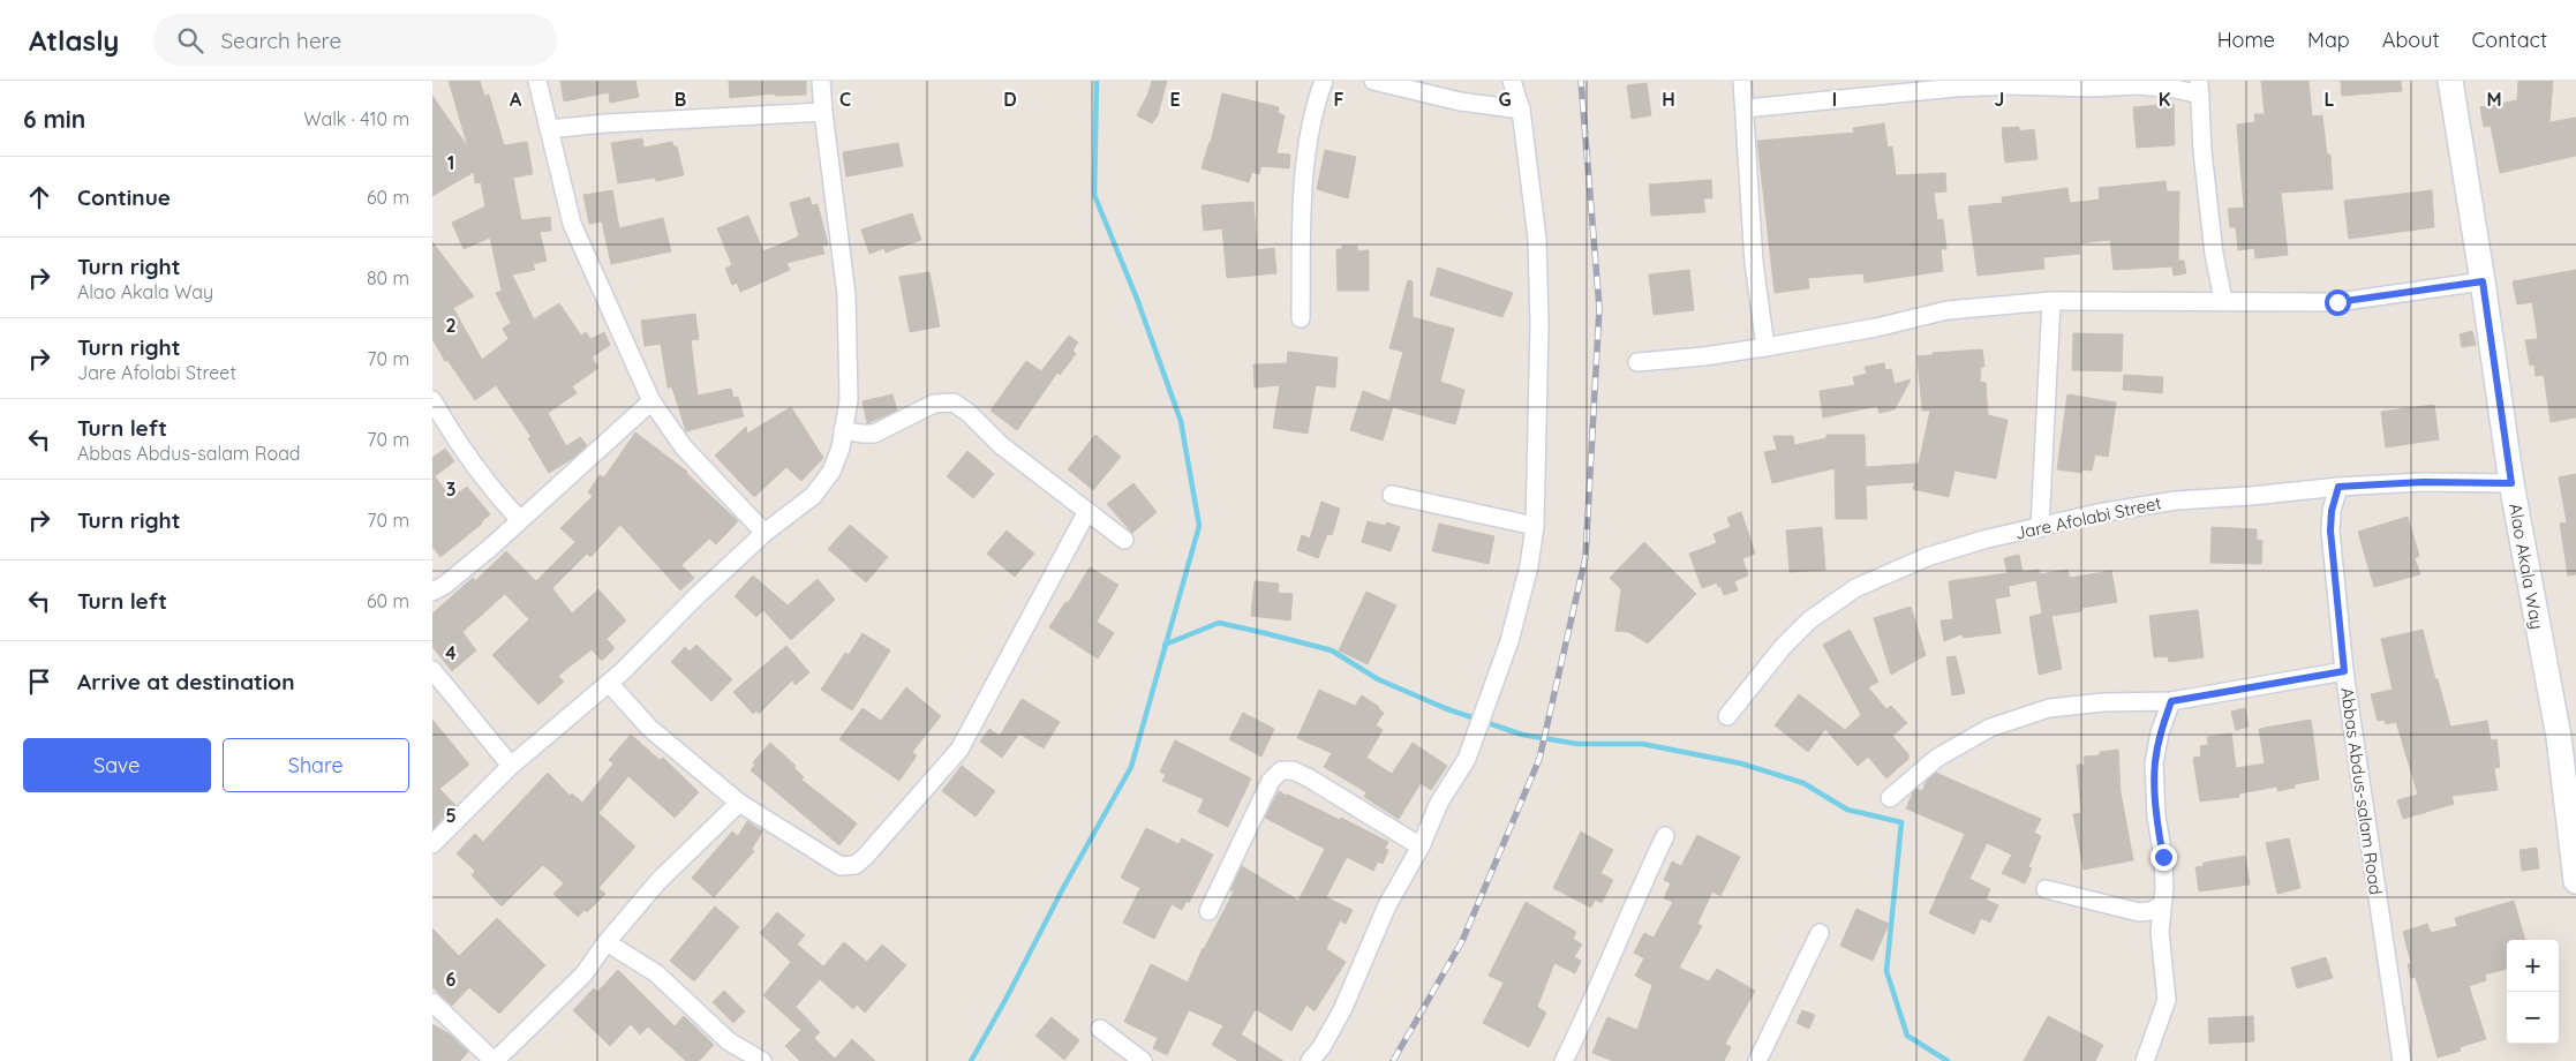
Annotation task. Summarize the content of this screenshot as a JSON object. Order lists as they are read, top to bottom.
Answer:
{
  "streets": {
    "street": ["Jare Afolabi Street", "Alao Akala Way", "Abbas Abdus-salam Road"]
  },
  "crossings": [
    ["Jare Afolabi Street", "Alao Akala Way"],
    ["Jare Afolabi Street", "Abbas Abdus-salam Road"]
  ],
  "page": {
    "header": "Atlasly",
    "search": "Search here",
    "nav": [
      "Home",
      "Map",
      "About",
      "Contact"
    ],
    "heading": ["6 min", "Walk · 410 m"],
    "list": [
      ["Continue", "60 m"],
      ["Turn right", "Alao Akala Way", "80 m"],
      ["Turn right", "Jare Afolabi Street", "70 m"],
      ["Turn left", "Abbas Abdus-salam Road", "70 m"],
      ["Turn right", "70 m"],
      ["Turn left", "60 m"],
      "Arrive at destination"
    ],
    "buttons": ["Save", "Share"],
    "map_buttons": ["+", "−"]
  },
  "grid": {
    "columns": [
      "A",
      "B",
      "C",
      "D",
      "E",
      "F",
      "G",
      "H",
      "I",
      "J",
      "K",
      "L",
      "M"
    ],
    "rows": [
      "1",
      "2",
      "3",
      "4",
      "5",
      "6"
    ]
  }
}
